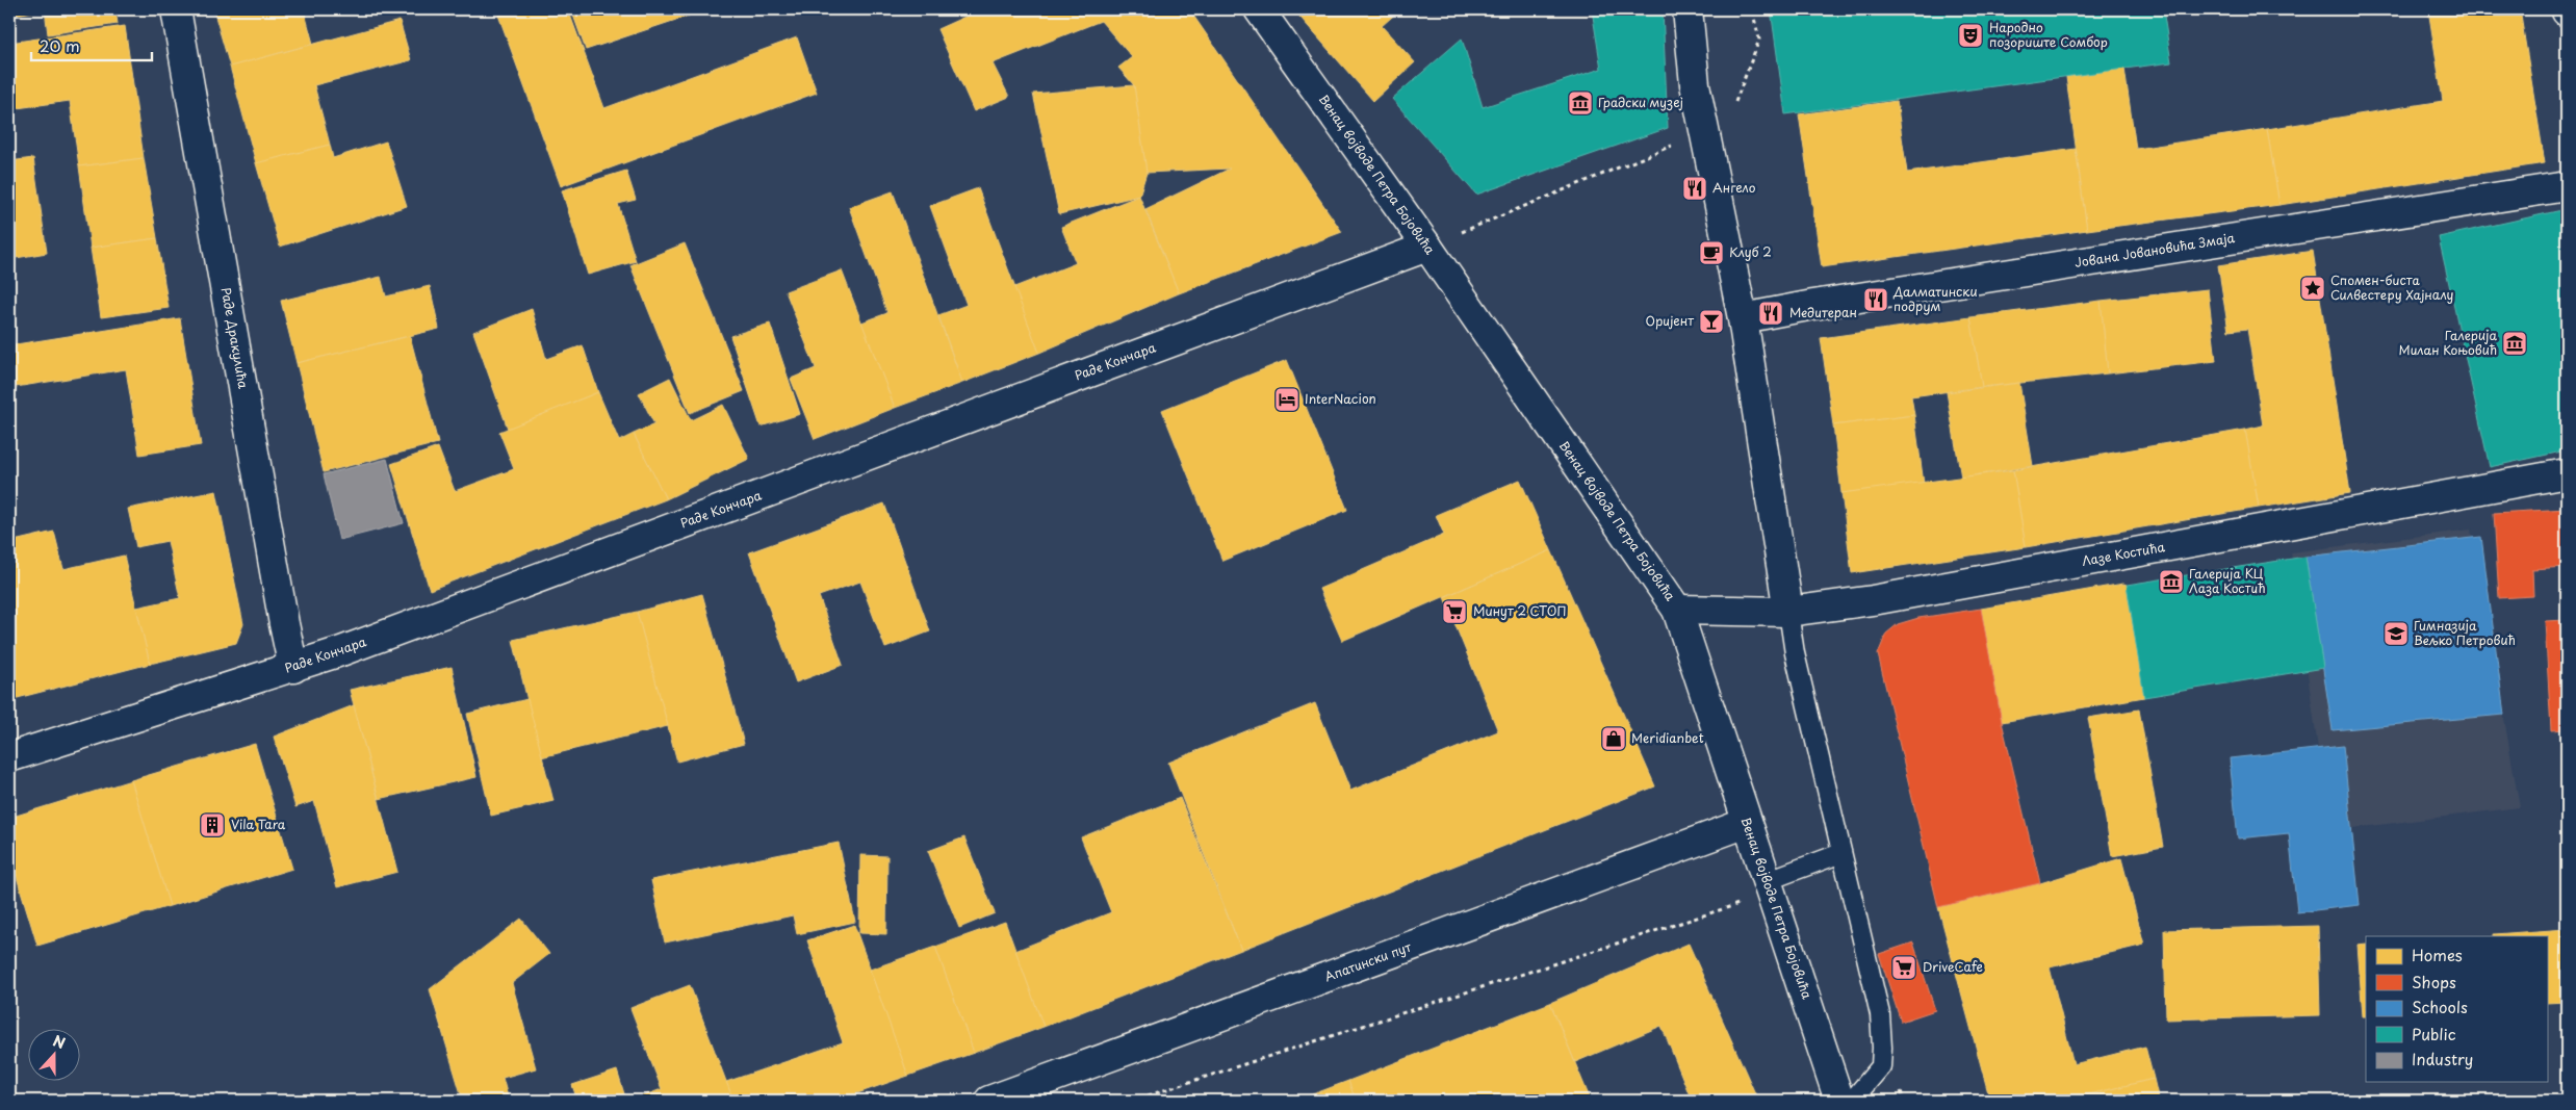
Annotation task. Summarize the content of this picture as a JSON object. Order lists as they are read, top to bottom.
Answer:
{
  "streets": {
    "street": [
      "Венац војводе Петра Бојовића",
      "Јована Јовановића Змаја",
      "Раде Дракулића",
      "Раде Кончара",
      "Лазе Костића",
      "Апатински пут"
    ]
  },
  "crossings": [
    ["Венац војводе Петра Бојовића", "Раде Кончара"],
    ["Венац војводе Петра Бојовића", "Лазе Костића"],
    ["Венац војводе Петра Бојовића", "Апатински пут"],
    ["Раде Дракулића", "Раде Кончара"]
  ],
  "places": {
    "theatre": ["Народно позориште Сомбор"],
    "museum": ["Градски музеј", "Галерија Милан Коњовић", "Галерија КЦ Лаза Костић"],
    "restaurant": ["Ангело", "Далматински подрум", "Медитеран"],
    "cafe": ["Клуб 2"],
    "place": ["Спомен-биста Силвестеру Хајналу"],
    "bar": ["Оријент"],
    "hotel": ["InterNacion"],
    "supermarket": ["Минут 2 СТОП", "DriveCafe"],
    "school or university": ["Гимназија Вељко Петровић"],
    "shop": ["Meridianbet"],
    "building": ["Vila Tara"]
  },
  "legend": [
    "Homes",
    "Shops",
    "Schools",
    "Public",
    "Industry"
  ],
  "scale_bar": "20 m",
  "north": "top"
}
